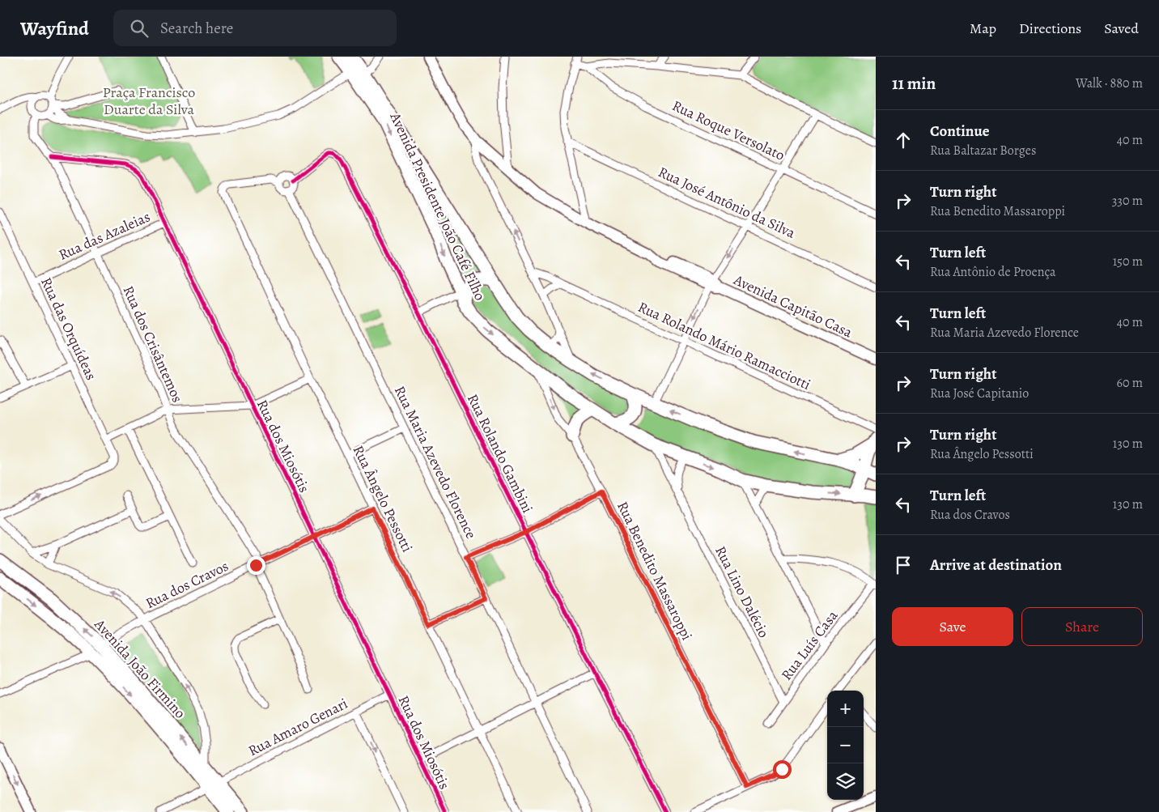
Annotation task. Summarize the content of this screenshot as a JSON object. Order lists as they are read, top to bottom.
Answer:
{
  "streets": {
    "main road": ["Avenida Presidente João Café Filho", "Avenida Capitão Casa", "Avenida João Firmino"],
    "street": [
      "Rua Roque Versolato",
      "Rua José Antônio da Silva",
      "Rua das Azaleias",
      "Rua das Orquídeas",
      "Rua dos Crisântemos",
      "Rua Rolando Mário Ramacciotti",
      "Rua dos Miosótis",
      "Rua Rolando Gambini",
      "Rua Maria Azevedo Florence",
      "Rua Ângelo Pessotti",
      "Rua Benedito Massaroppi",
      "Rua dos Cravos",
      "Rua Lino Dalécio",
      "Rua Luís Casa",
      "Rua Amaro Genari"
    ]
  },
  "crossings": [
    ["Avenida Presidente João Café Filho", "Rua Benedito Massaroppi"],
    ["Avenida Presidente João Café Filho", "Rua Lino Dalécio"],
    ["Rua das Azaleias", "Rua das Orquídeas"],
    ["Rua das Azaleias", "Rua dos Crisântemos"],
    ["Rua das Azaleias", "Rua dos Miosótis"],
    ["Rua dos Crisântemos", "Rua dos Miosótis"],
    ["Rua dos Crisântemos", "Rua dos Cravos"],
    ["Rua dos Miosótis", "Rua dos Cravos"],
    ["Rua dos Miosótis", "Rua Amaro Genari"],
    ["Rua Rolando Gambini", "Rua Maria Azevedo Florence"],
    ["Rua Rolando Gambini", "Rua Ângelo Pessotti"],
    ["Rua Maria Azevedo Florence", "Rua Ângelo Pessotti"],
    ["Rua Ângelo Pessotti", "Rua dos Cravos"],
    ["Rua dos Cravos", "Avenida João Firmino"],
    ["Rua Lino Dalécio", "Rua Luís Casa"],
    ["Avenida João Firmino", "Rua Amaro Genari"]
  ],
  "parks": ["Praça Francisco Duarte da Silva"],
  "page": {
    "header": "Wayfind",
    "search": "Search here",
    "nav": ["Map", "Directions", "Saved"],
    "heading": ["11 min", "Walk · 880 m"],
    "list": [
      ["Continue", "Rua Baltazar Borges", "40 m"],
      ["Turn right", "Rua Benedito Massaroppi", "330 m"],
      ["Turn left", "Rua Antônio de Proença", "150 m"],
      ["Turn left", "Rua Maria Azevedo Florence", "40 m"],
      ["Turn right", "Rua José Capitanio", "60 m"],
      ["Turn right", "Rua Ângelo Pessotti", "130 m"],
      ["Turn left", "Rua dos Cravos", "130 m"],
      "Arrive at destination"
    ],
    "buttons": ["Save", "Share"],
    "map_buttons": ["+", "−"]
  }
}
